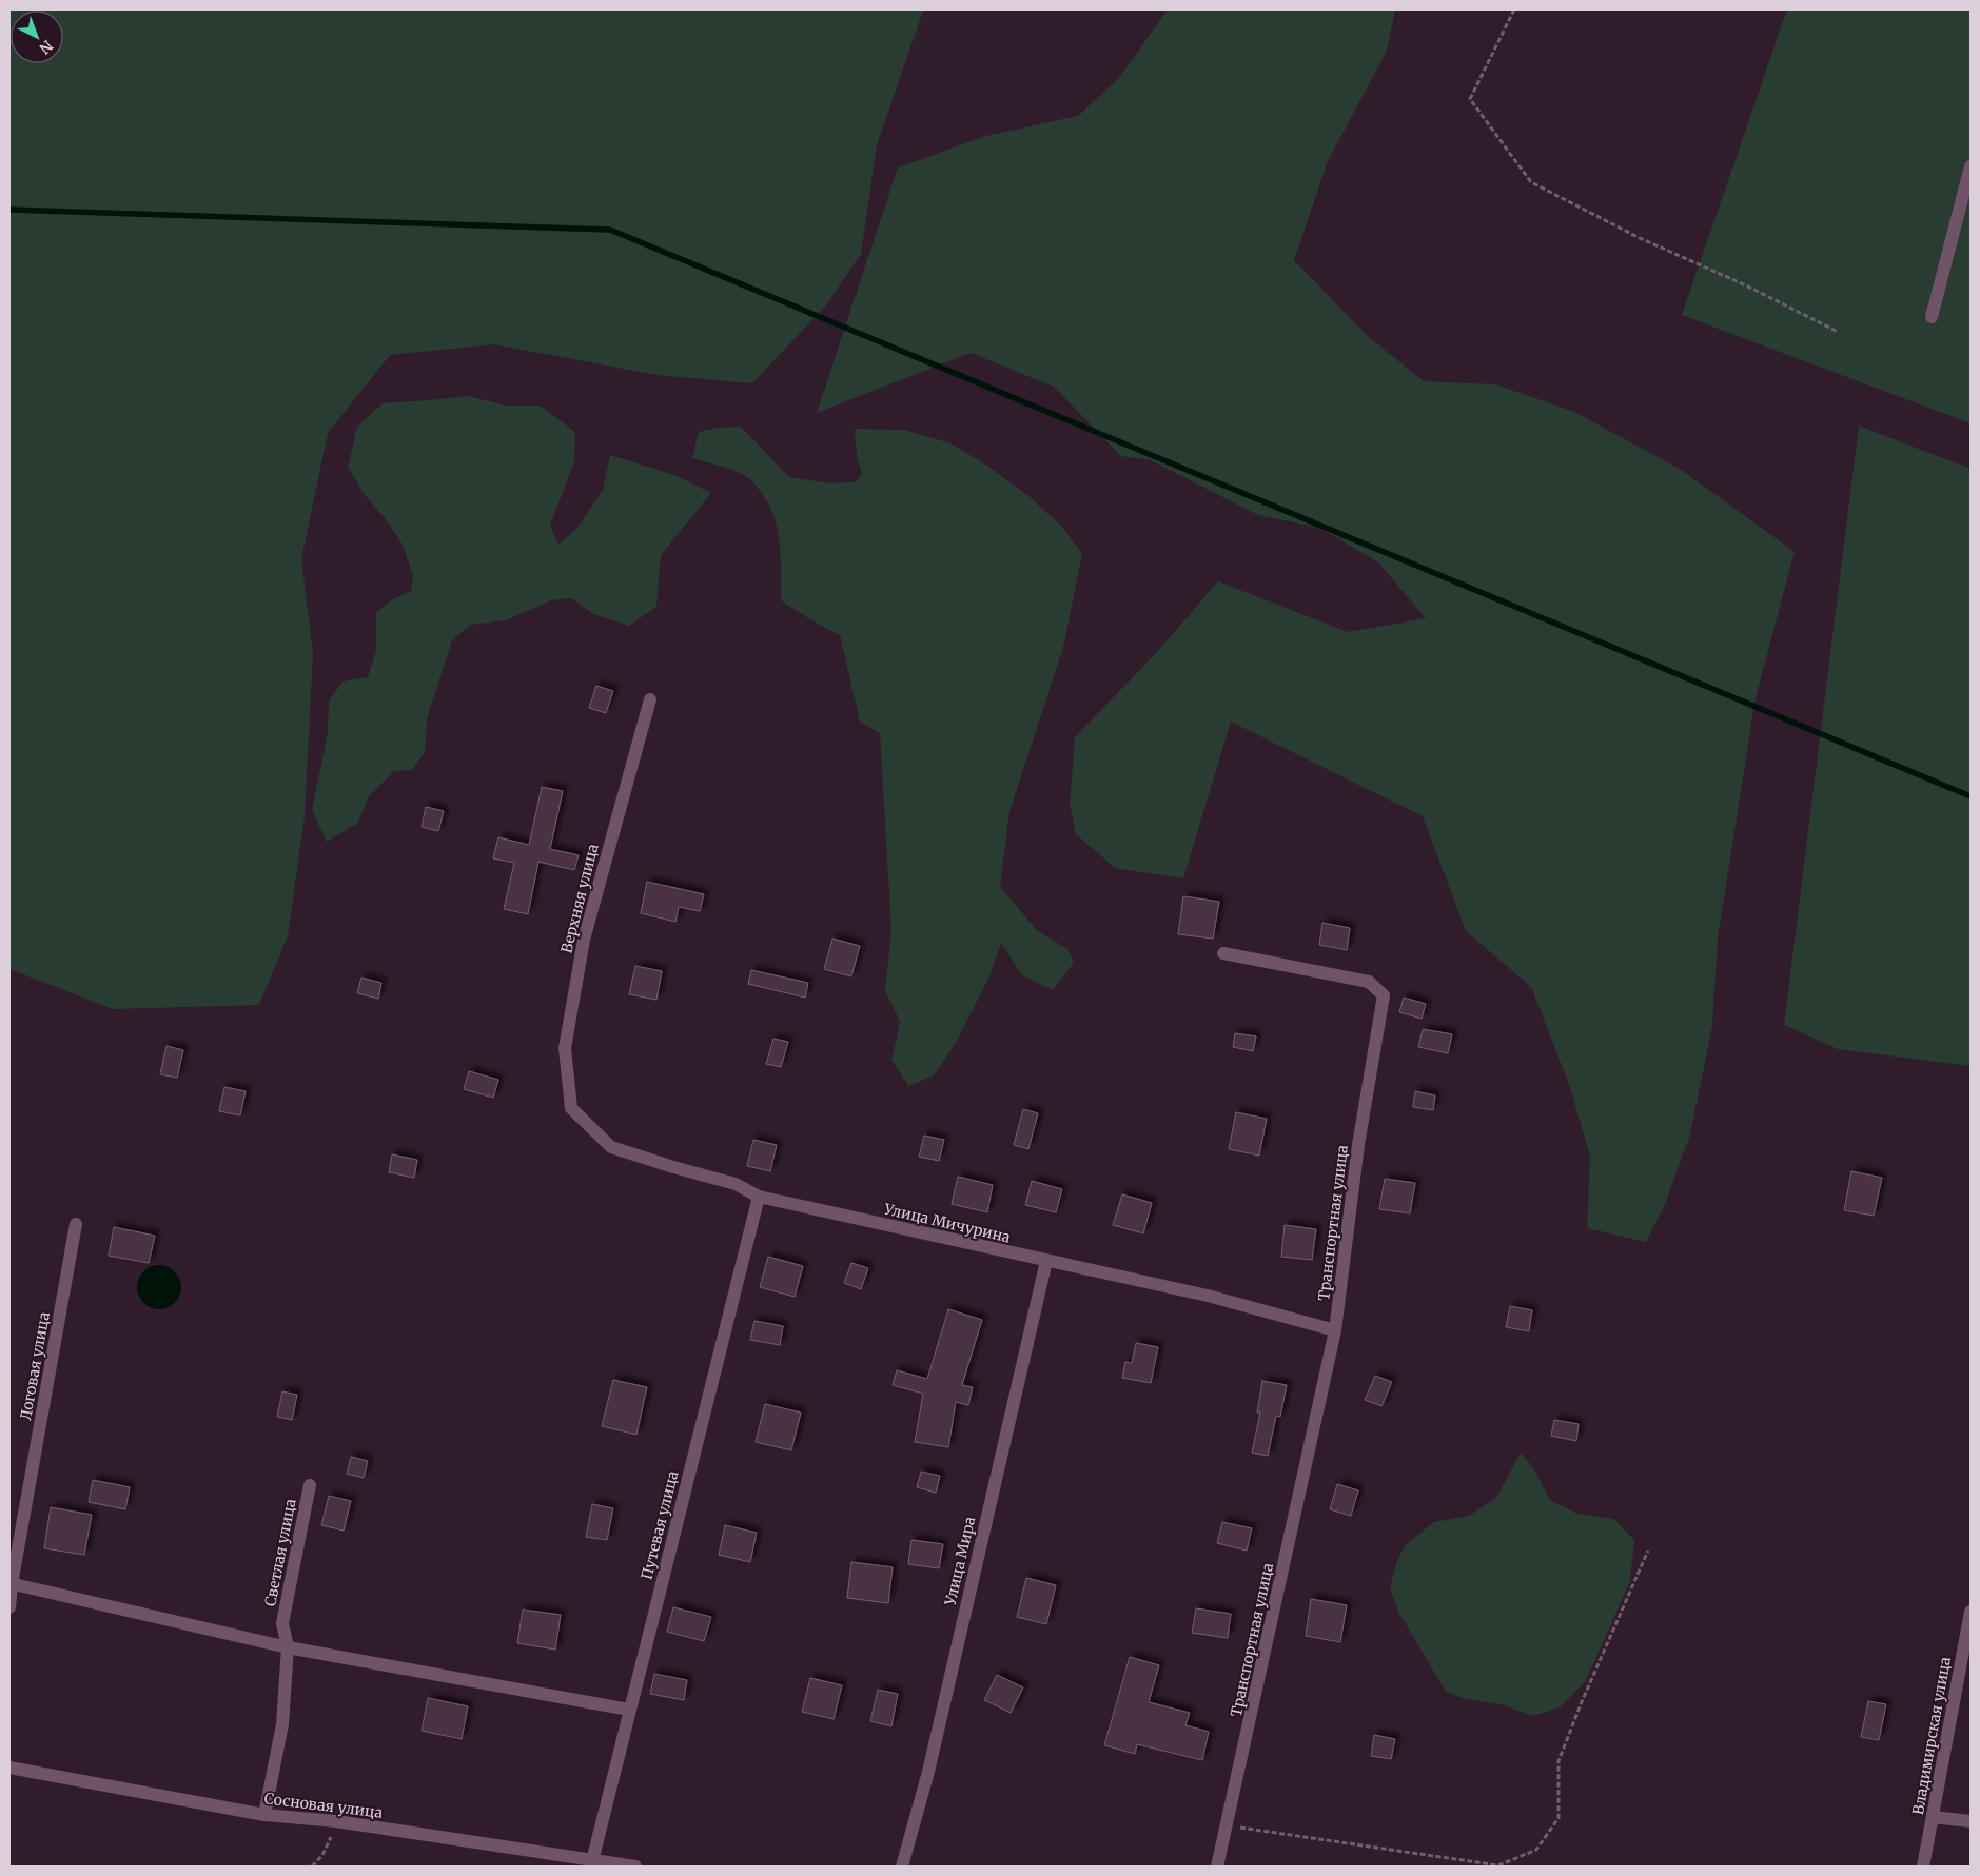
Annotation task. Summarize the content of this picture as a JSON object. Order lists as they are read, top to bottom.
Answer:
{
  "streets": {
    "street": [
      "Верхняя улица",
      "Улица Мичурина",
      "Транспортная улица",
      "Логовая улица",
      "Путевая улица",
      "Светлая улица",
      "Улица Мира",
      "Владимирская улица",
      "Сосновая улица"
    ]
  },
  "crossings": [
    ["Верхняя улица", "Улица Мичурина"],
    ["Улица Мичурина", "Транспортная улица"],
    ["Улица Мичурина", "Путевая улица"],
    ["Улица Мичурина", "Улица Мира"],
    ["Путевая улица", "Сосновая улица"],
    ["Светлая улица", "Сосновая улица"]
  ],
  "north": "bottom right"
}
